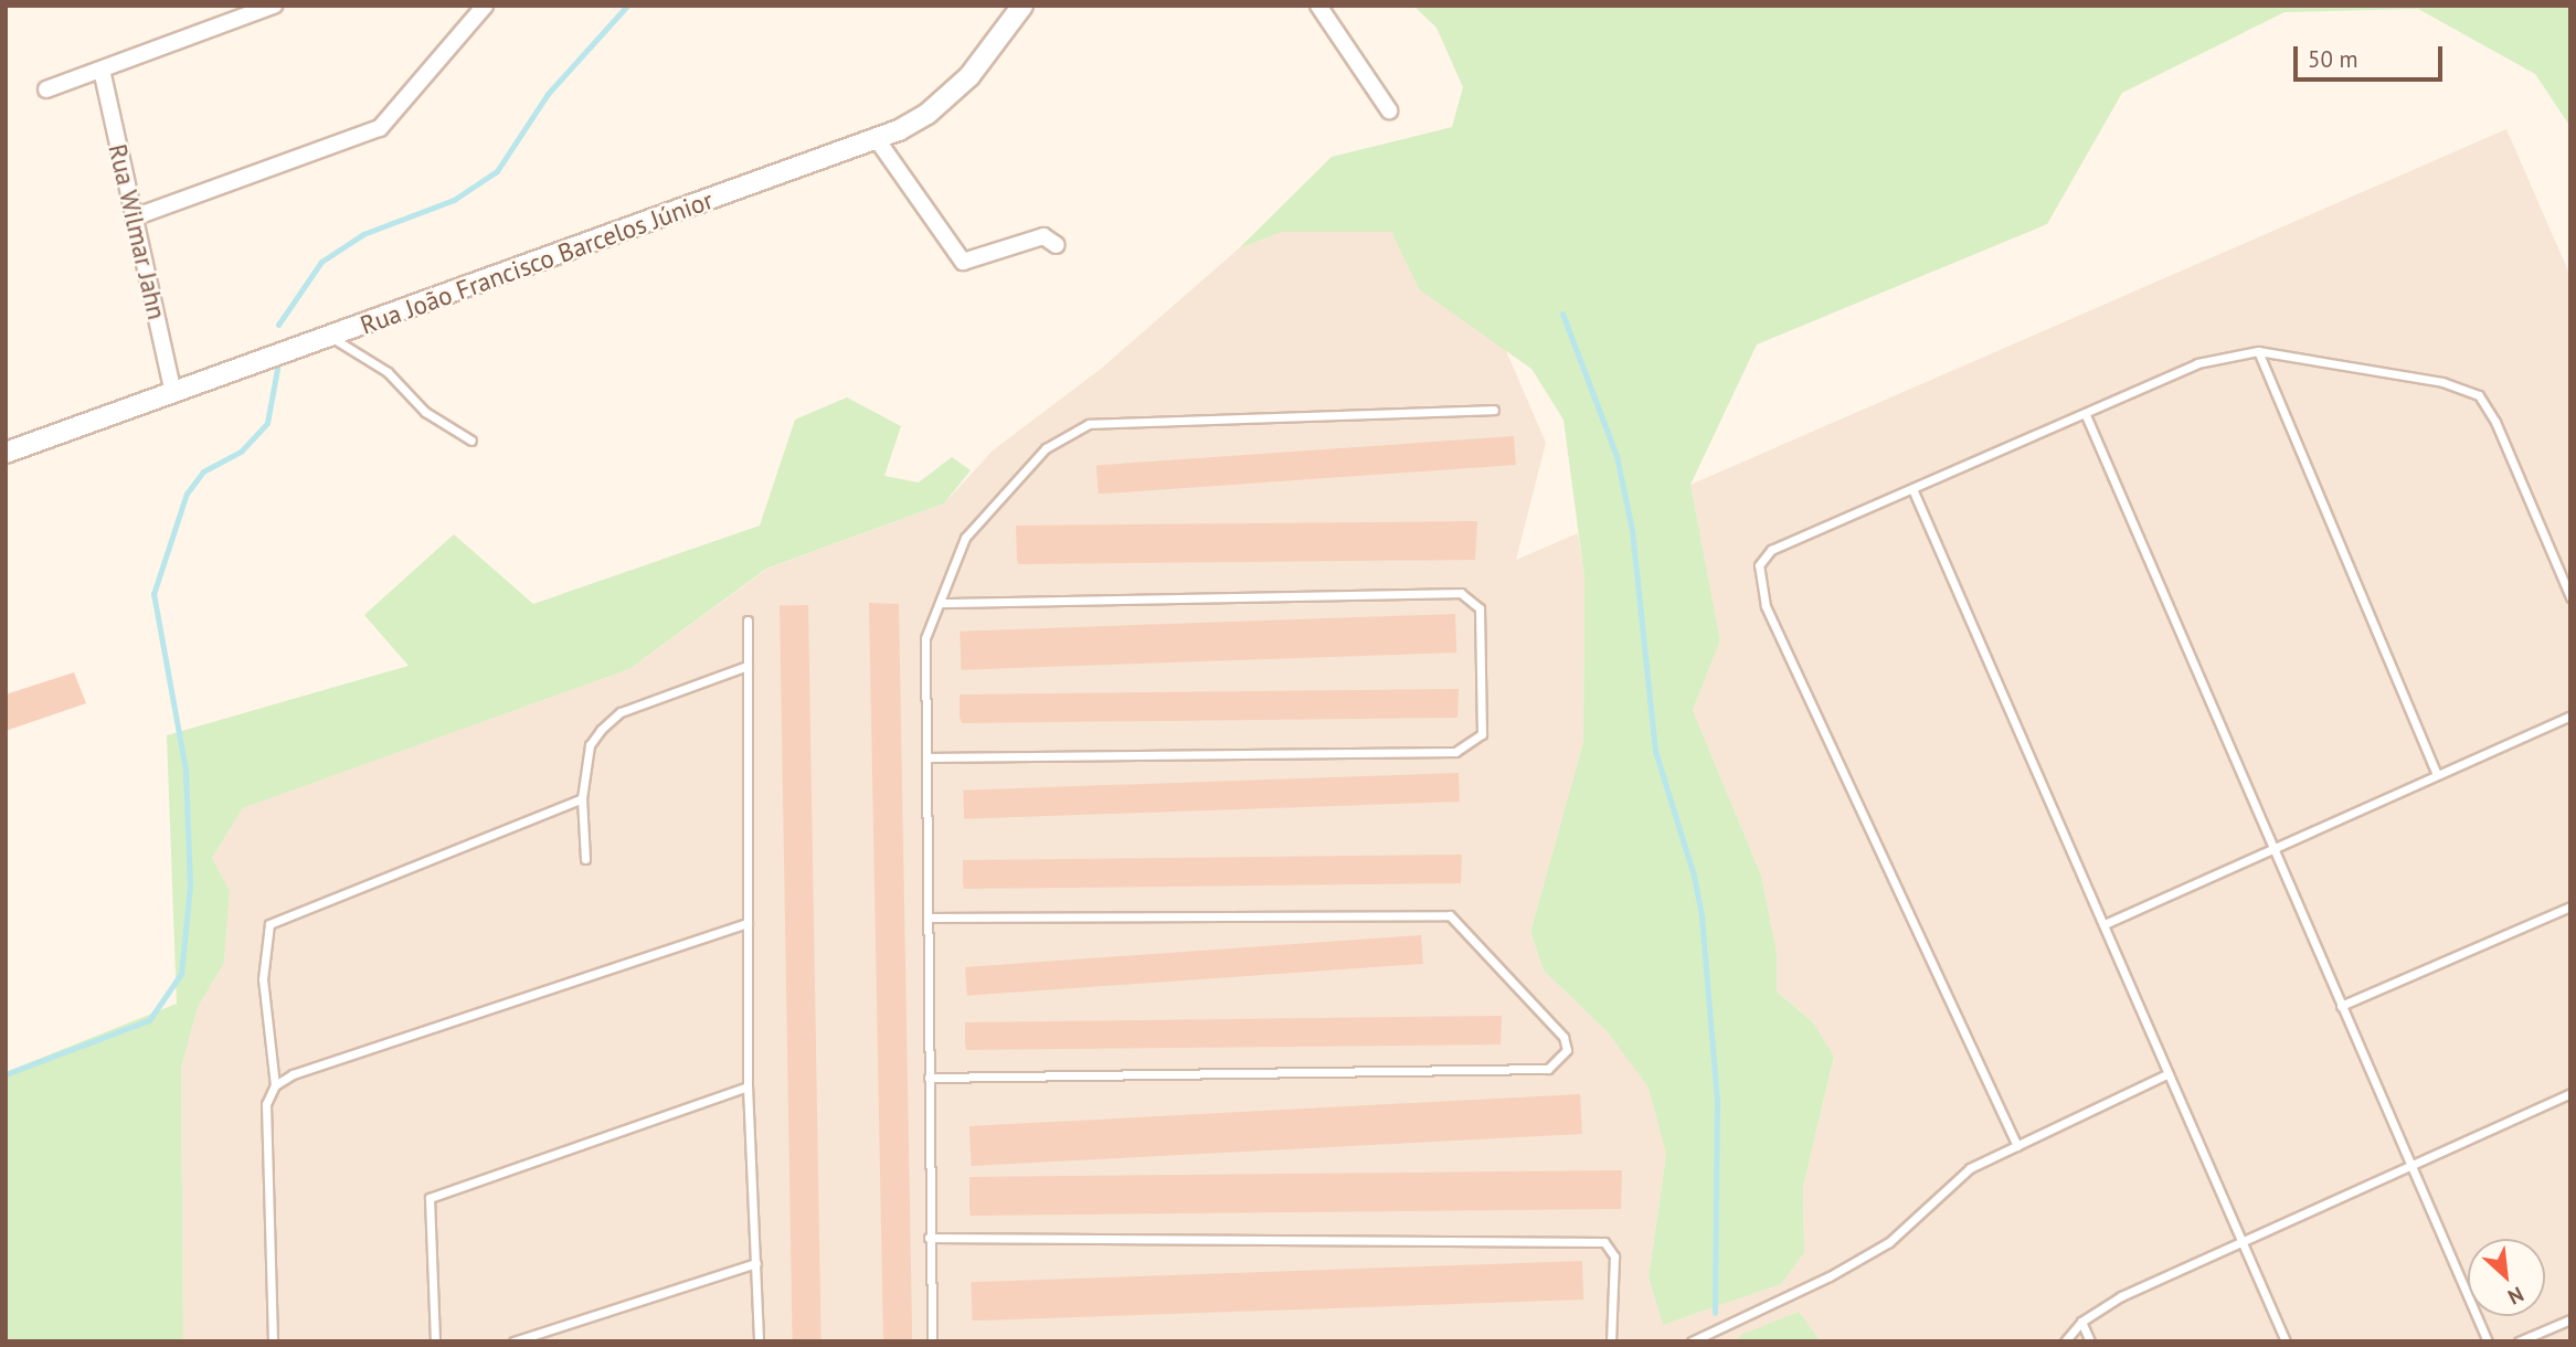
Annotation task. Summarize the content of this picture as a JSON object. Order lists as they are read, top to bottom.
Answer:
{
  "streets": {
    "street": ["Rua Wilmar Jahn", "Rua João Francisco Barcelos Júnior"]
  },
  "crossings": [
    ["Rua Wilmar Jahn", "Rua João Francisco Barcelos Júnior"]
  ],
  "scale_bar": "50 m",
  "north": "bottom right"
}
